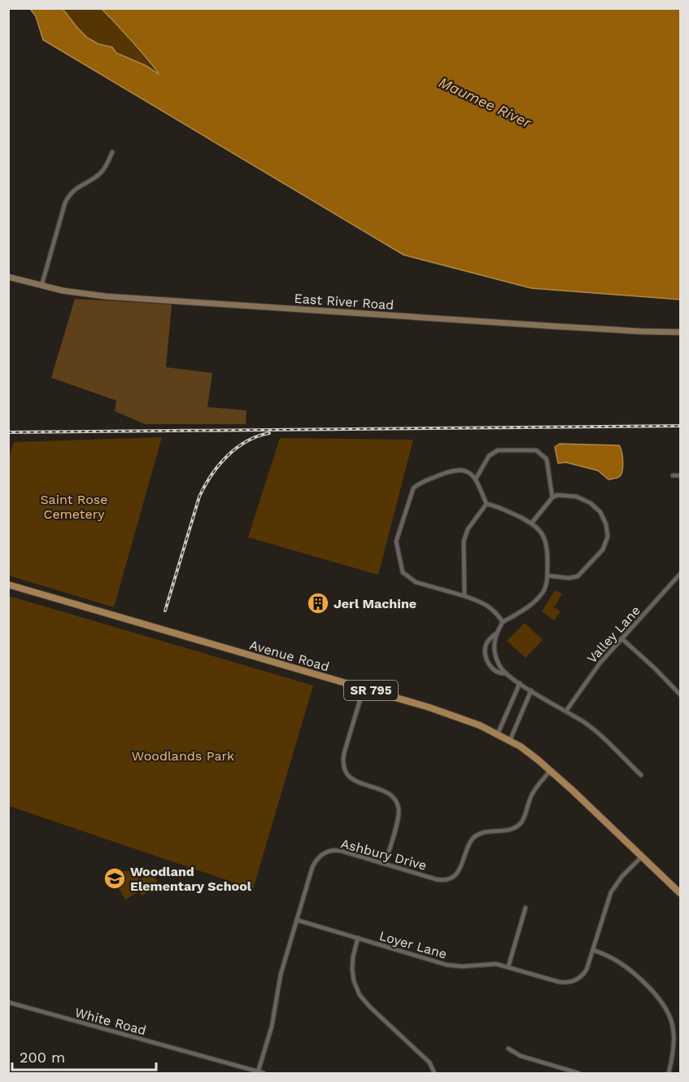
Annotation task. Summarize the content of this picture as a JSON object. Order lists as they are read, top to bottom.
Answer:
{
  "streets": {
    "main road": ["East River Road", "Avenue Road", "SR 795"],
    "street": [
      "Valley Lane",
      "Ashbury Drive",
      "Loyer Lane",
      "White Road"
    ]
  },
  "crossings": [
    ["Avenue Road", "Ashbury Drive"],
    ["Avenue Road", "Loyer Lane"],
    ["Ashbury Drive", "Loyer Lane"],
    ["Ashbury Drive", "White Road"]
  ],
  "water": ["Maumee River"],
  "parks": ["Saint Rose Cemetery", "Woodlands Park"],
  "places": {
    "building": ["Jerl Machine"],
    "school or university": ["Woodland Elementary School"]
  },
  "scale_bar": "200 m"
}
